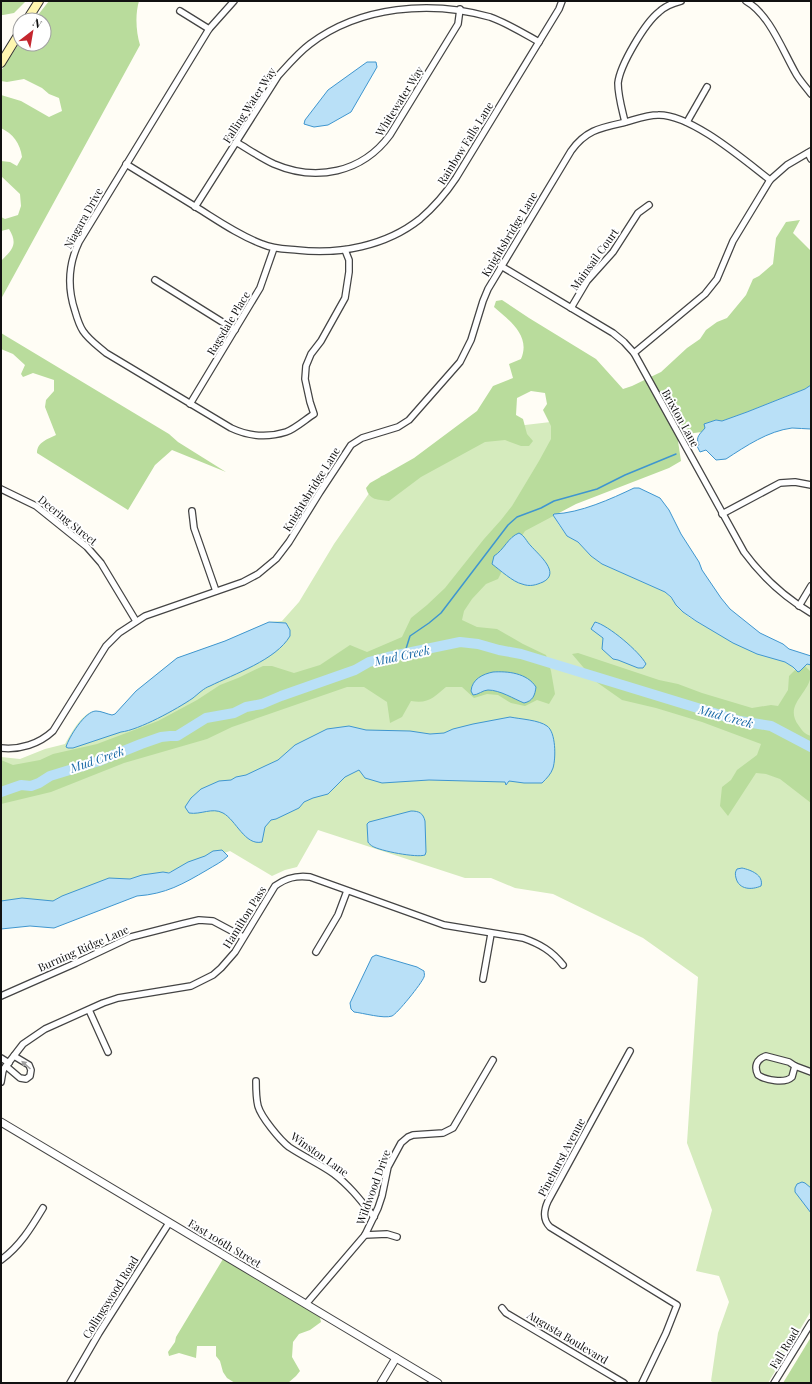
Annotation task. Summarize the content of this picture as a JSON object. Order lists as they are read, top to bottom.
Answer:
{
  "streets": {
    "street": [
      "Whitewater Way",
      "Falling Water Way",
      "Rainbow Falls Lane",
      "Niagara Drive",
      "Knightsbridge Lane",
      "Mainsail Court",
      "Ragsdale Place",
      "Brixton Lane",
      "Deering Street",
      "Hamilton Pass",
      "Burning Ridge Lane",
      "Winston Lane",
      "Pinehurst Avenue",
      "Wildwood Drive",
      "East 106th Street",
      "Collingswood Road",
      "Augusta Boulevard",
      "Fall Road"
    ]
  },
  "crossings": [
    ["Whitewater Way", "Falling Water Way"],
    ["Falling Water Way", "Rainbow Falls Lane"],
    ["Rainbow Falls Lane", "Niagara Drive"],
    ["Rainbow Falls Lane", "Ragsdale Place"],
    ["Niagara Drive", "Ragsdale Place"],
    ["Knightsbridge Lane", "Brixton Lane"],
    ["Knightsbridge Lane", "Deering Street"],
    ["Mainsail Court", "Brixton Lane"],
    ["Hamilton Pass", "Burning Ridge Lane"],
    ["Winston Lane", "Wildwood Drive"],
    ["Wildwood Drive", "East 106th Street"],
    ["East 106th Street", "Collingswood Road"]
  ],
  "water": ["Mud Creek"],
  "north": "top right"
}
